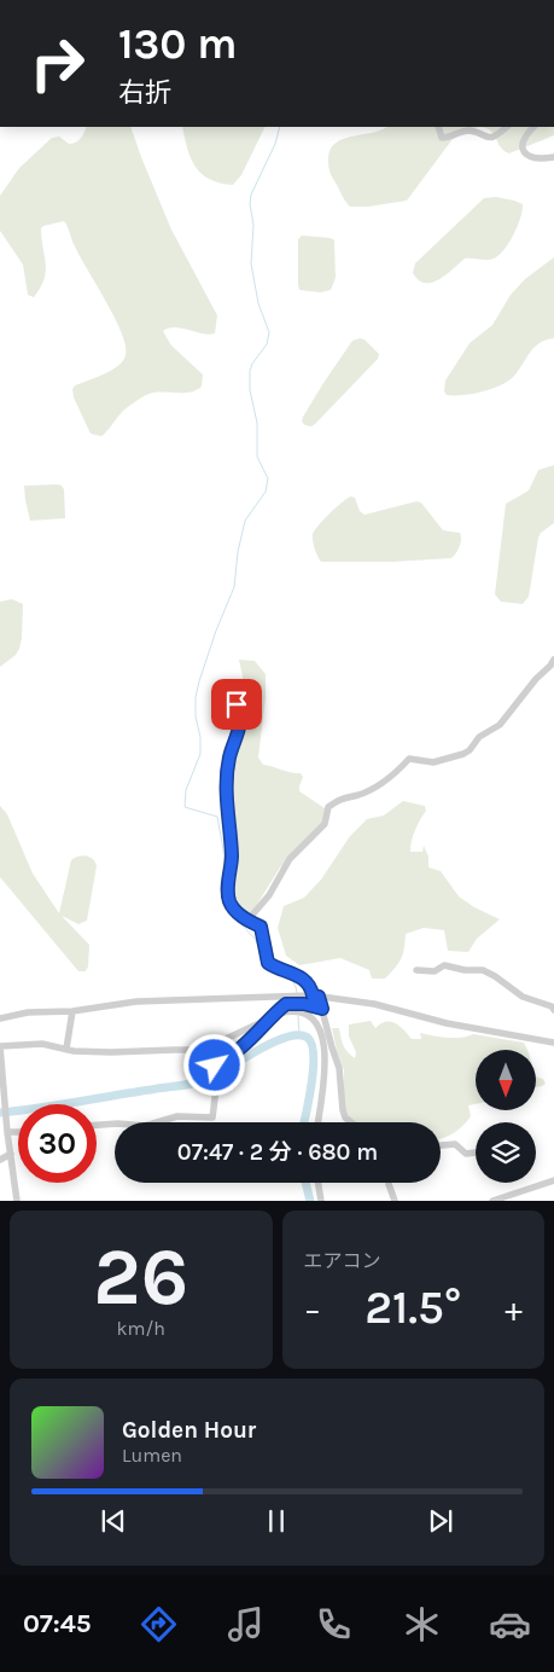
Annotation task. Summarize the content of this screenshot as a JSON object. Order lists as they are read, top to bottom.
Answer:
{
  "north": "bottom",
  "page": {
    "turn": ["130 m", "右折"],
    "limit": "30",
    "trip": "07:47 · 2 分 · 680 m",
    "tile": [
      ["26", "km/h"],
      "エアコン"
    ],
    "heat": ["−", "21.5°", "+"],
    "song": ["Golden Hour", "Lumen"],
    "tabs": "07:45"
  }
}
